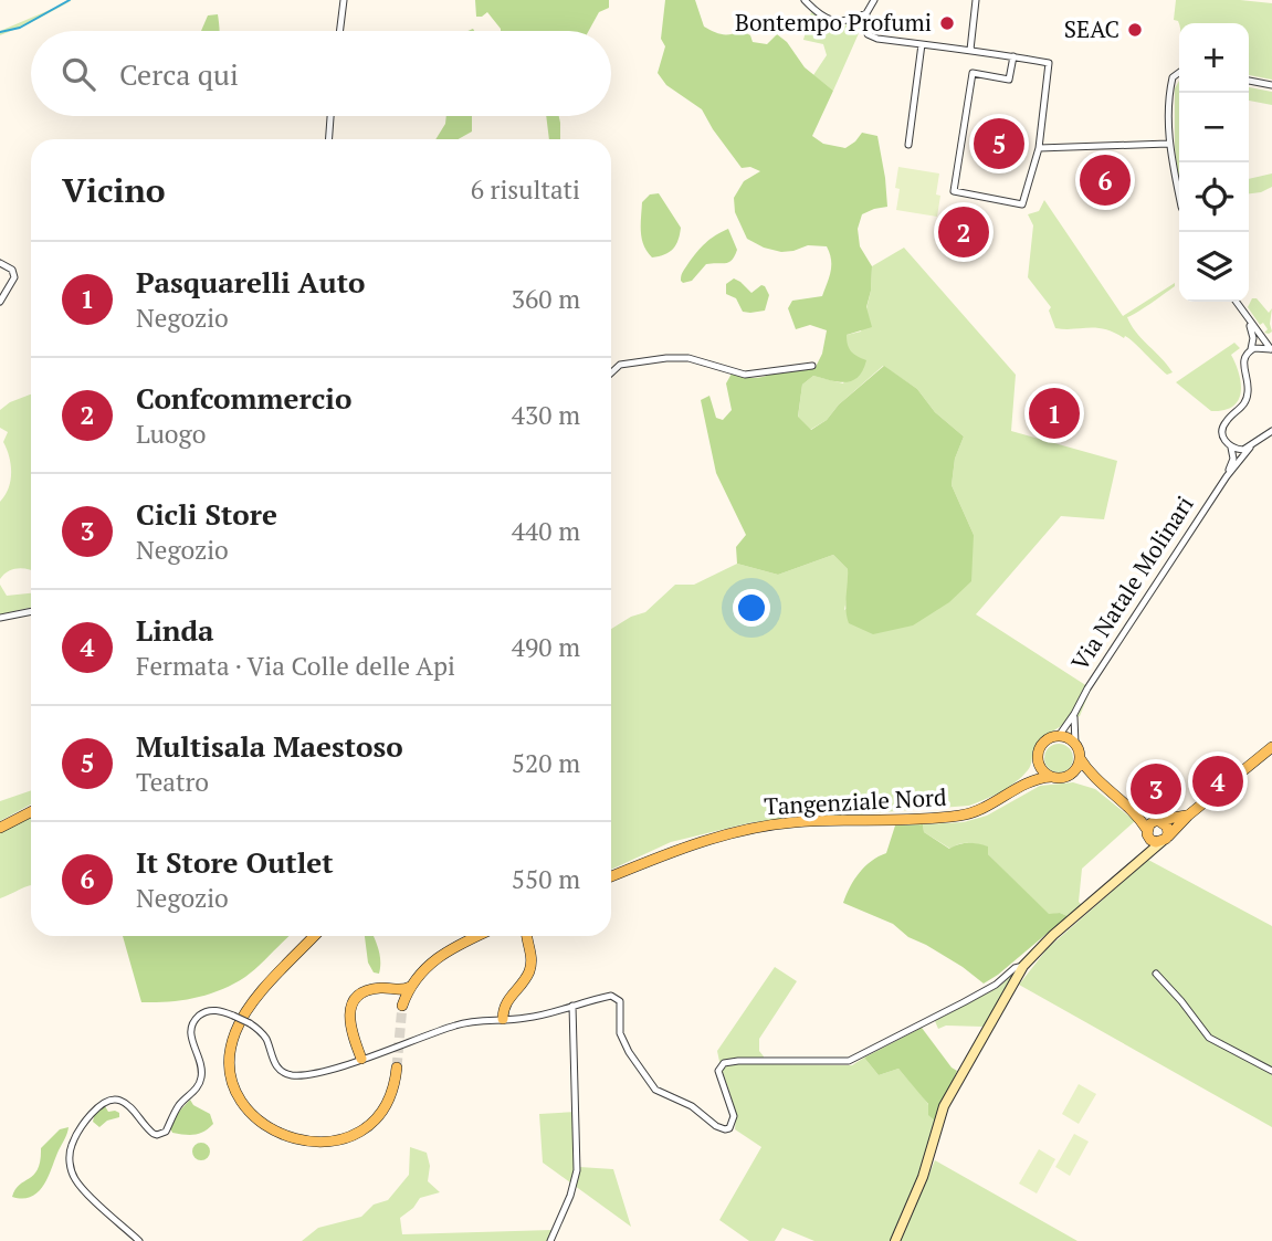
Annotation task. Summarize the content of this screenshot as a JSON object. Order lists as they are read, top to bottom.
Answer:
{
  "streets": {
    "main road": ["Tangenziale Nord"],
    "street": ["Via Natale Molinari"]
  },
  "crossings": [
    ["Via Natale Molinari", "Tangenziale Nord"]
  ],
  "places": ["Bontempo Profumi", "SEAC"],
  "page": {
    "map_buttons": ["+", "−"],
    "search": "Cerca qui",
    "pins": [
      "5",
      "6",
      "2",
      "1",
      "4",
      "3"
    ],
    "heading": ["Vicino", "6 risultati"],
    "list": [
      {
        "mark": "1",
        "name": "Pasquarelli Auto",
        "note": "Negozio",
        "value": "360 m"
      },
      {
        "mark": "2",
        "name": "Confcommercio",
        "note": "Luogo",
        "value": "430 m"
      },
      {
        "mark": "3",
        "name": "Cicli Store",
        "note": "Negozio",
        "value": "440 m"
      },
      {
        "mark": "4",
        "name": "Linda",
        "note": "Fermata · Via Colle delle Api",
        "value": "490 m"
      },
      {
        "mark": "5",
        "name": "Multisala Maestoso",
        "note": "Teatro",
        "value": "520 m"
      },
      {
        "mark": "6",
        "name": "It Store Outlet",
        "note": "Negozio",
        "value": "550 m"
      }
    ]
  }
}
